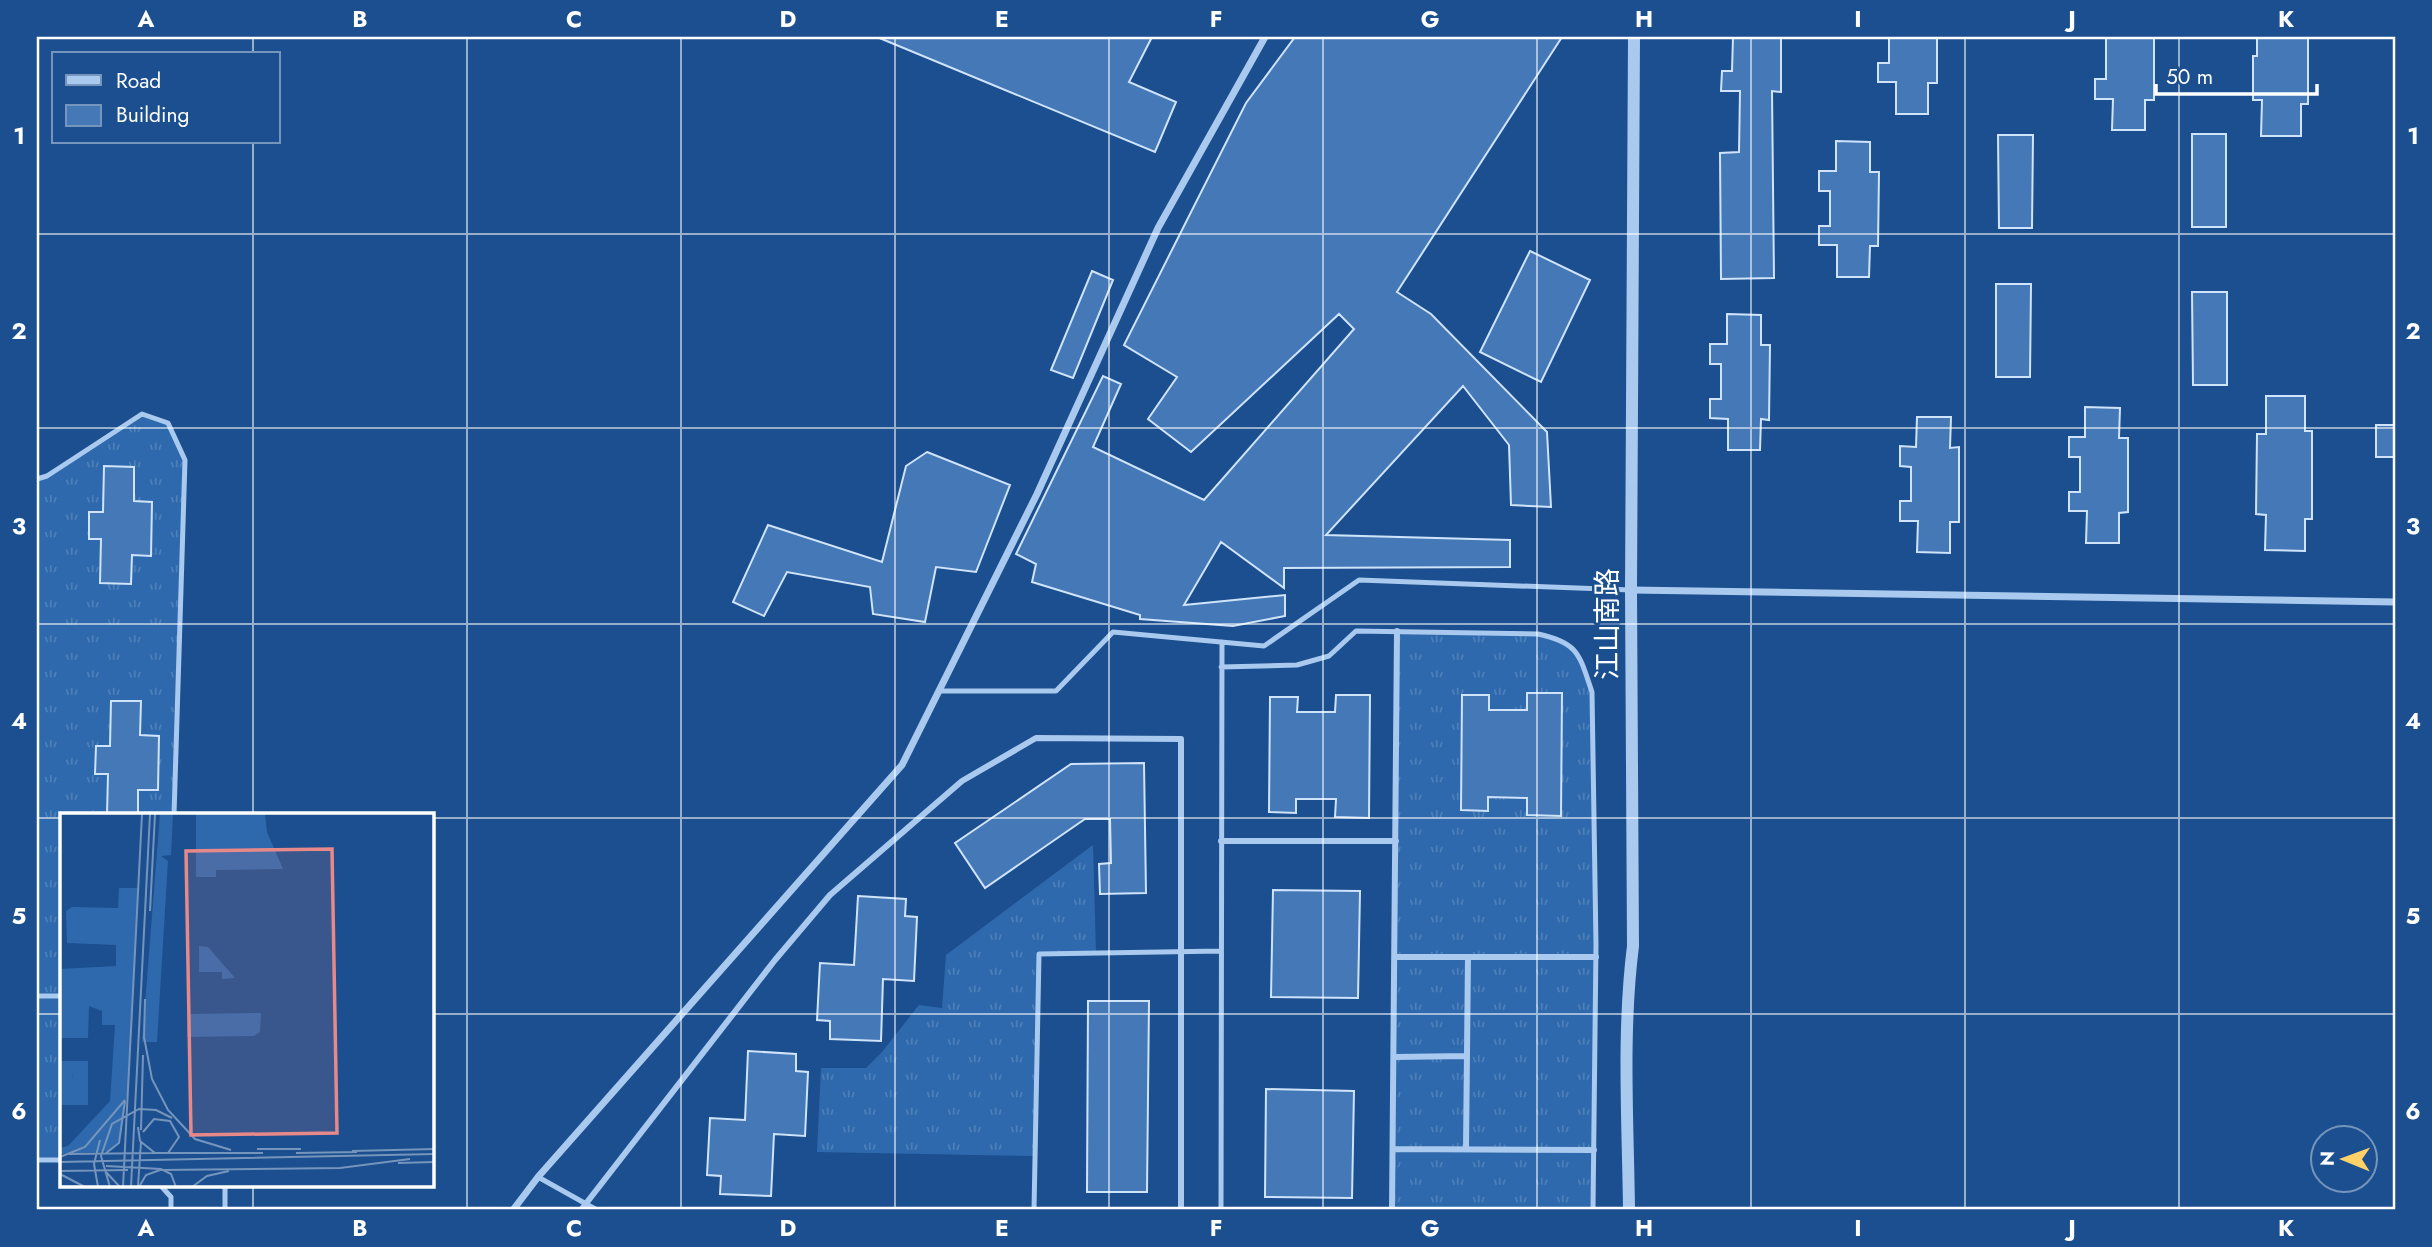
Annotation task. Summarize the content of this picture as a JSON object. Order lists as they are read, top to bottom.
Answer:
{
  "streets": {
    "street": ["江山南路"]
  },
  "legend": ["Road", "Building"],
  "scale_bar": "50 m",
  "north": "left",
  "grid": {
    "columns": [
      "A",
      "B",
      "C",
      "D",
      "E",
      "F",
      "G",
      "H",
      "I",
      "J",
      "K"
    ],
    "rows": [
      "1",
      "2",
      "3",
      "4",
      "5",
      "6"
    ]
  }
}
